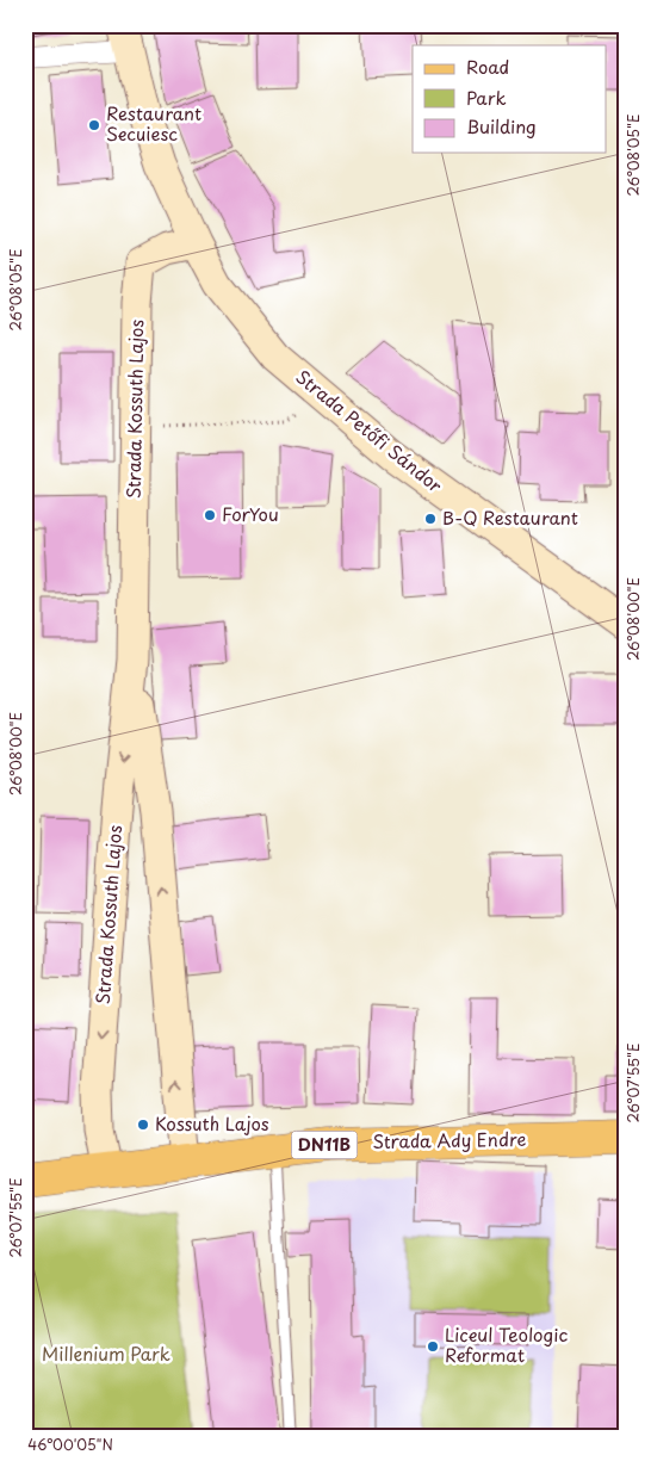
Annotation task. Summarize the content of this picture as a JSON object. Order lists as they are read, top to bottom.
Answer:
{
  "streets": {
    "main road": ["Strada Ady Endre", "DN11B"],
    "street": ["Strada Kossuth Lajos", "Strada Petőfi Sándor"]
  },
  "crossings": [
    ["Strada Kossuth Lajos", "Strada Petőfi Sándor"],
    ["Strada Kossuth Lajos", "Strada Ady Endre"]
  ],
  "parks": ["Millenium Park"],
  "places": [
    "Restaurant Secuiesc",
    "ForYou",
    "B-Q Restaurant",
    "Kossuth Lajos",
    "Liceul Teologic Reformat"
  ],
  "legend": ["Road", "Park", "Building"],
  "coordinates": [
    "26°08'05\"E",
    "26°08'00\"E",
    "26°07'55\"E",
    "46°00'05\"N"
  ]
}
